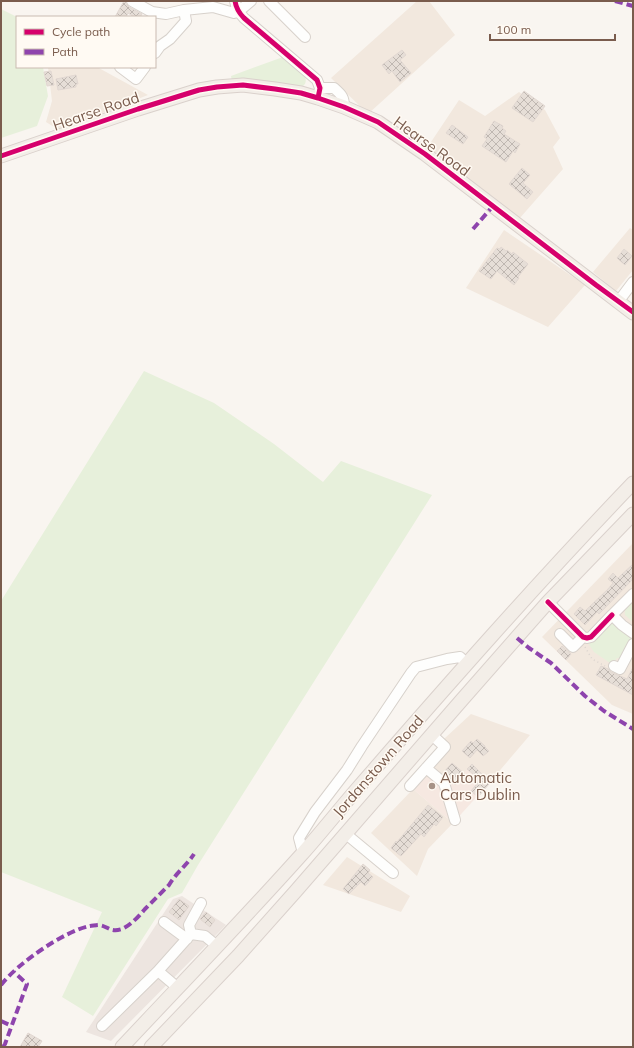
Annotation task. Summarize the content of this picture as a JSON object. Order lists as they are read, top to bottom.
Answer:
{
  "streets": {
    "main road": ["Hearse Road", "Jordanstown Road"]
  },
  "places": ["Automatic Cars Dublin"],
  "legend": ["Cycle path", "Path"],
  "scale_bar": "100 m"
}
